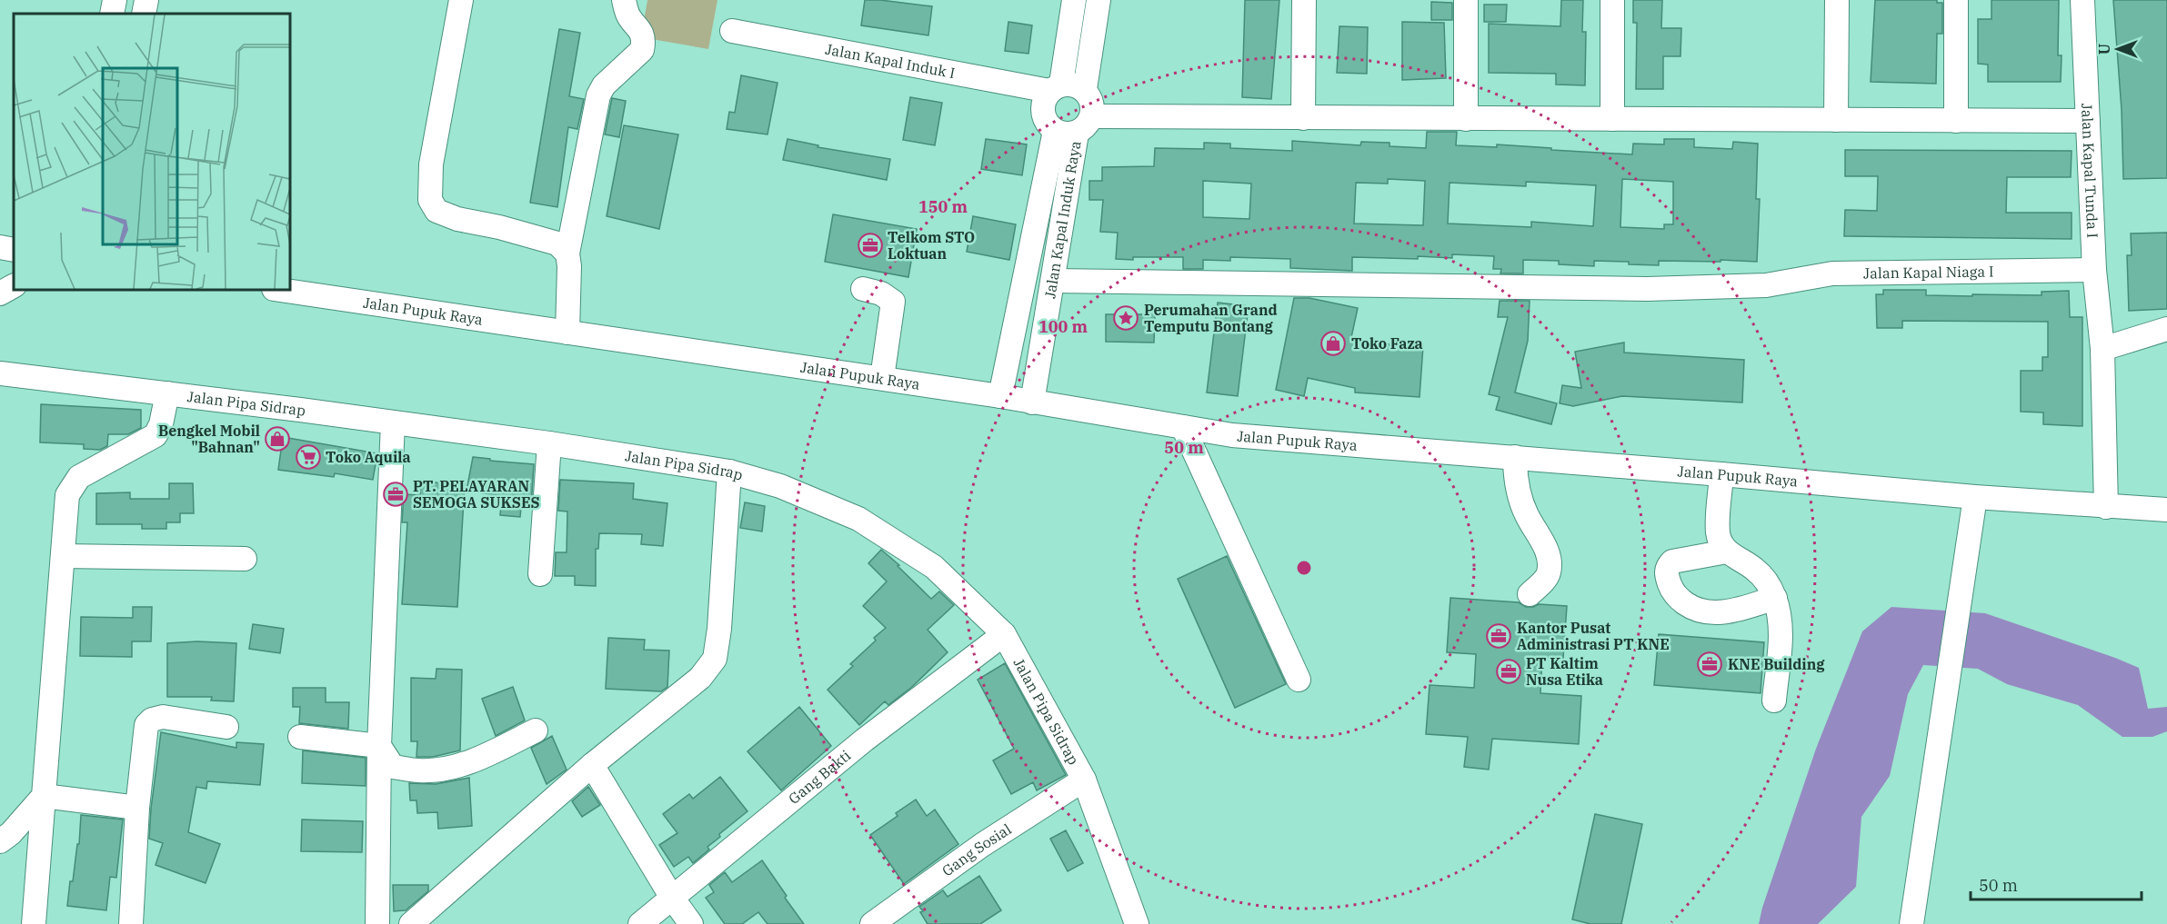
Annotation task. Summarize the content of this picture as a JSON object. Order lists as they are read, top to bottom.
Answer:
{
  "streets": {
    "street": [
      "Jalan Kapal Induk I",
      "Jalan Kapal Tunda I",
      "Jalan Kapal Induk Raya",
      "Jalan Kapal Niaga I",
      "Jalan Pupuk Raya",
      "Jalan Pipa Sidrap",
      "Gang Bakti",
      "Gang Sosial"
    ]
  },
  "crossings": [
    ["Jalan Kapal Induk I", "Jalan Kapal Induk Raya"],
    ["Jalan Kapal Tunda I", "Jalan Kapal Niaga I"],
    ["Jalan Kapal Tunda I", "Jalan Pupuk Raya"],
    ["Jalan Kapal Induk Raya", "Jalan Kapal Niaga I"],
    ["Jalan Kapal Induk Raya", "Jalan Pupuk Raya"],
    ["Jalan Pipa Sidrap", "Gang Bakti"],
    ["Jalan Pipa Sidrap", "Gang Sosial"]
  ],
  "places": {
    "office": [
      "Telkom STO Loktuan",
      "PT. PELAYARAN SEMOGA SUKSES",
      "Kantor Pusat Administrasi PT KNE",
      "KNE Building",
      "PT Kaltim Nusa Etika"
    ],
    "place": ["Perumahan Grand Temputu Bontang"],
    "shop": ["Toko Faza", "Bengkel Mobil \"Bahnan\""],
    "supermarket": ["Toko Aquila"]
  },
  "scale_bar": "50 m",
  "north": "left",
  "rings": ["150 m", "100 m", "50 m"]
}
